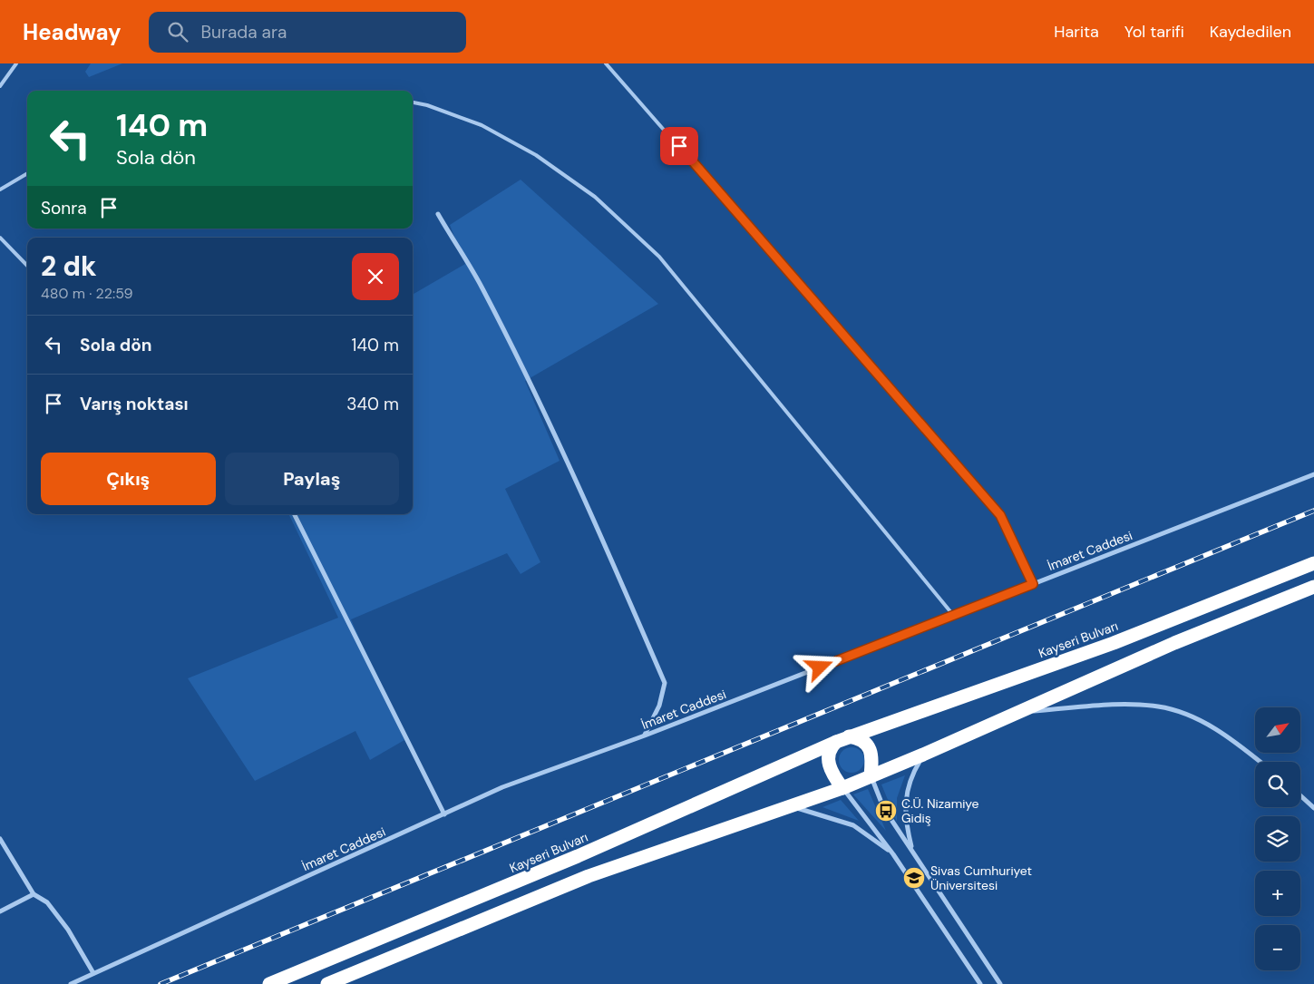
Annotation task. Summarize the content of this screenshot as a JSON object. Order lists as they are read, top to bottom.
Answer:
{
  "streets": {
    "highway": ["Kayseri Bulvarı"],
    "street": ["İmaret Caddesi"]
  },
  "places": {
    "bus stop": ["C.Ü. Nizamiye Gidiş"],
    "school or university": ["Sivas Cumhuriyet Üniversitesi"]
  },
  "north": "top right",
  "page": {
    "header": "Headway",
    "search": "Burada ara",
    "nav": ["Harita", "Yol tarifi", "Kaydedilen"],
    "turn": ["140 m", "Sola dön"],
    "then": "Sonra",
    "heading": ["2 dk", "480 m · 22:59"],
    "list": [
      {
        "name": "Sola dön",
        "value": "140 m"
      },
      {
        "name": "Varış noktası",
        "value": "340 m"
      }
    ],
    "buttons": ["Çıkış", "Paylaş"],
    "map_buttons": ["+", "−"]
  }
}
